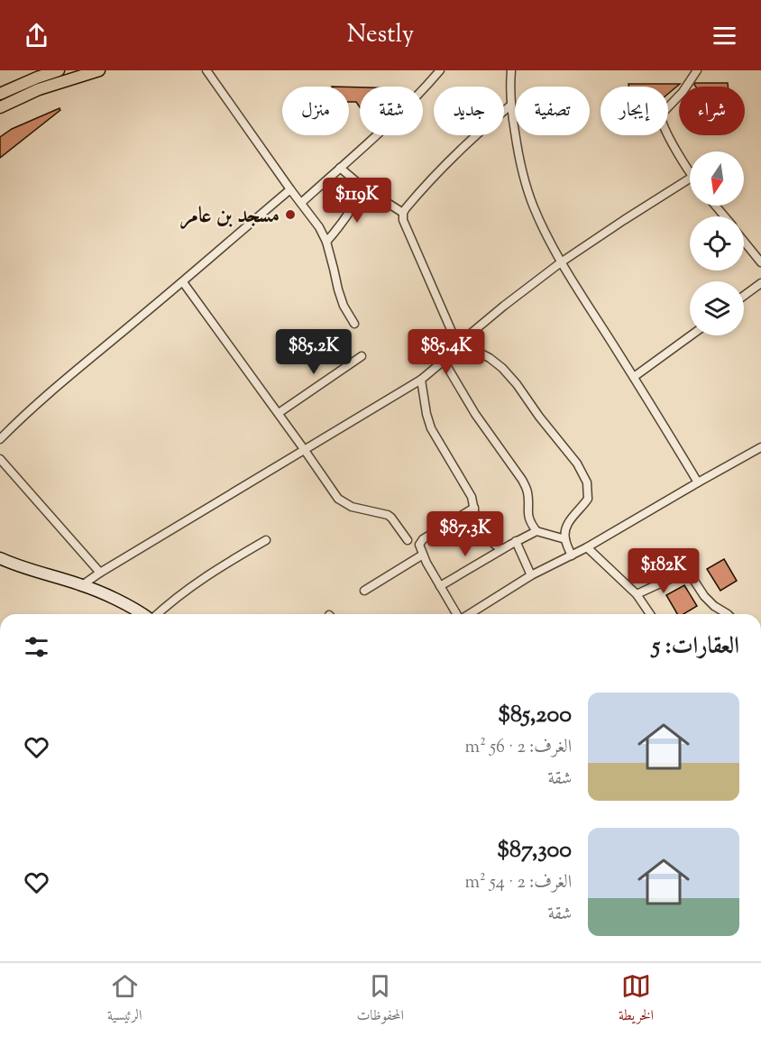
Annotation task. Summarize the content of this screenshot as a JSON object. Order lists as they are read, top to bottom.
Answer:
{
  "places": ["مسجد بن عامر"],
  "north": "bottom",
  "page": {
    "header": "Nestly",
    "chip": [
      "شراء",
      "إيجار",
      "تصفية",
      "جديد",
      "شقة",
      "منزل"
    ],
    "price": [
      "$119K",
      "$85.2K",
      "$85.4K",
      "$87.3K",
      "$182K"
    ],
    "heading": "العقارات: 5",
    "list": [
      {
        "name": "$85,200",
        "note": "الغرف: 2 · 56 m² · شقة"
      },
      {
        "name": "$87,300",
        "note": "الغرف: 2 · 54 m² · شقة"
      }
    ],
    "tabs": ["الخريطة", "المحفوظات", "الرئيسية"]
  }
}
